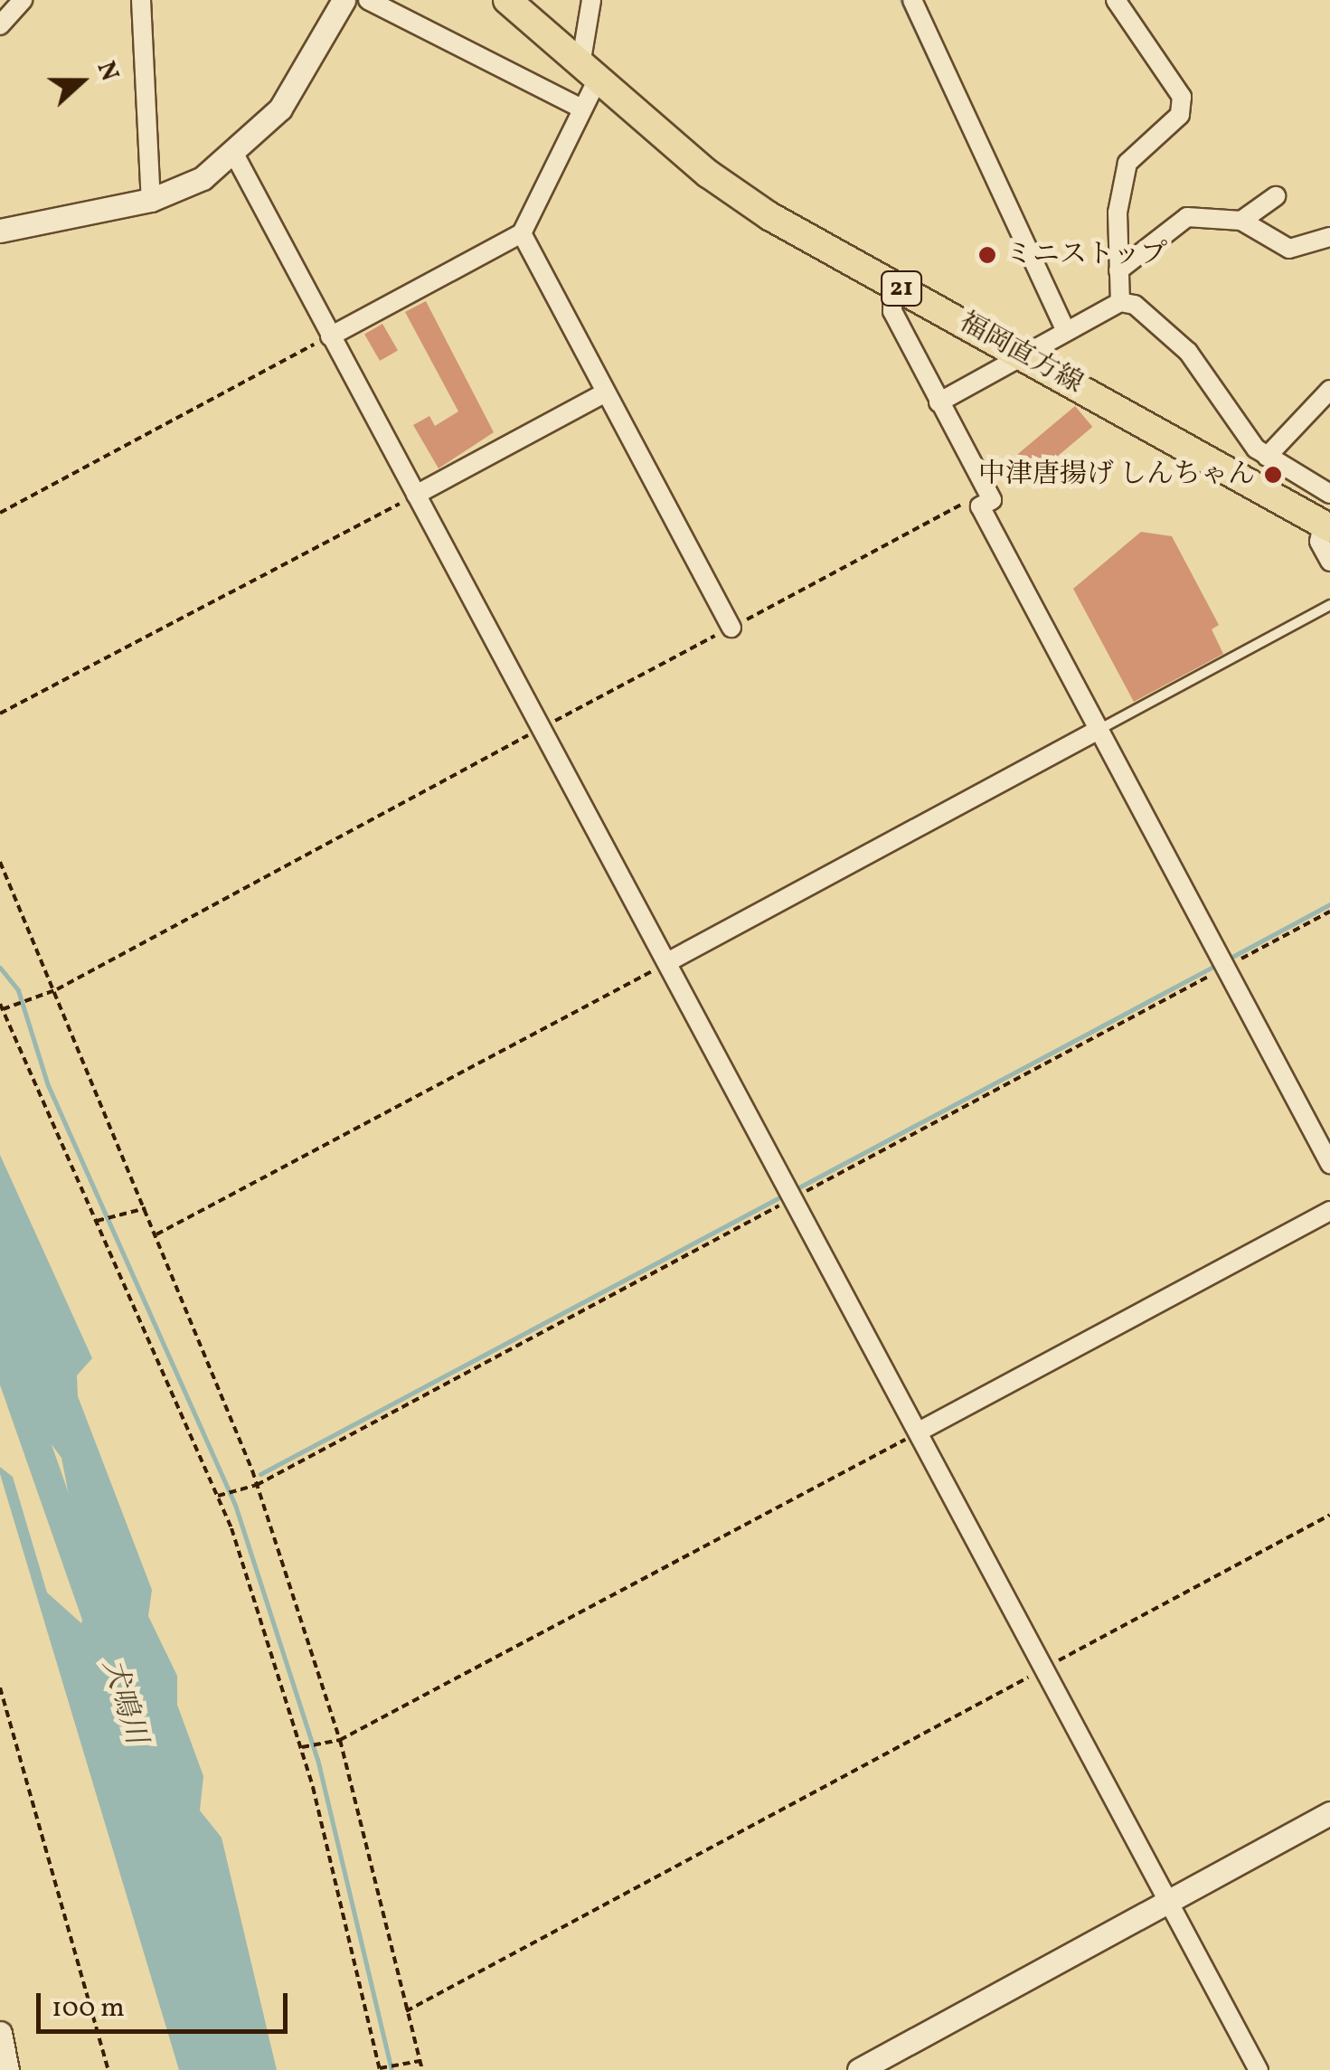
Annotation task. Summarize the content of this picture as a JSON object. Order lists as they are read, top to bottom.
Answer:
{
  "streets": {
    "main road": ["21", "福岡直方線"]
  },
  "water": ["犬鳴川"],
  "places": ["ミニストップ", "中津唐揚げ しんちゃん"],
  "scale_bar": "100 m",
  "north": "right"
}
